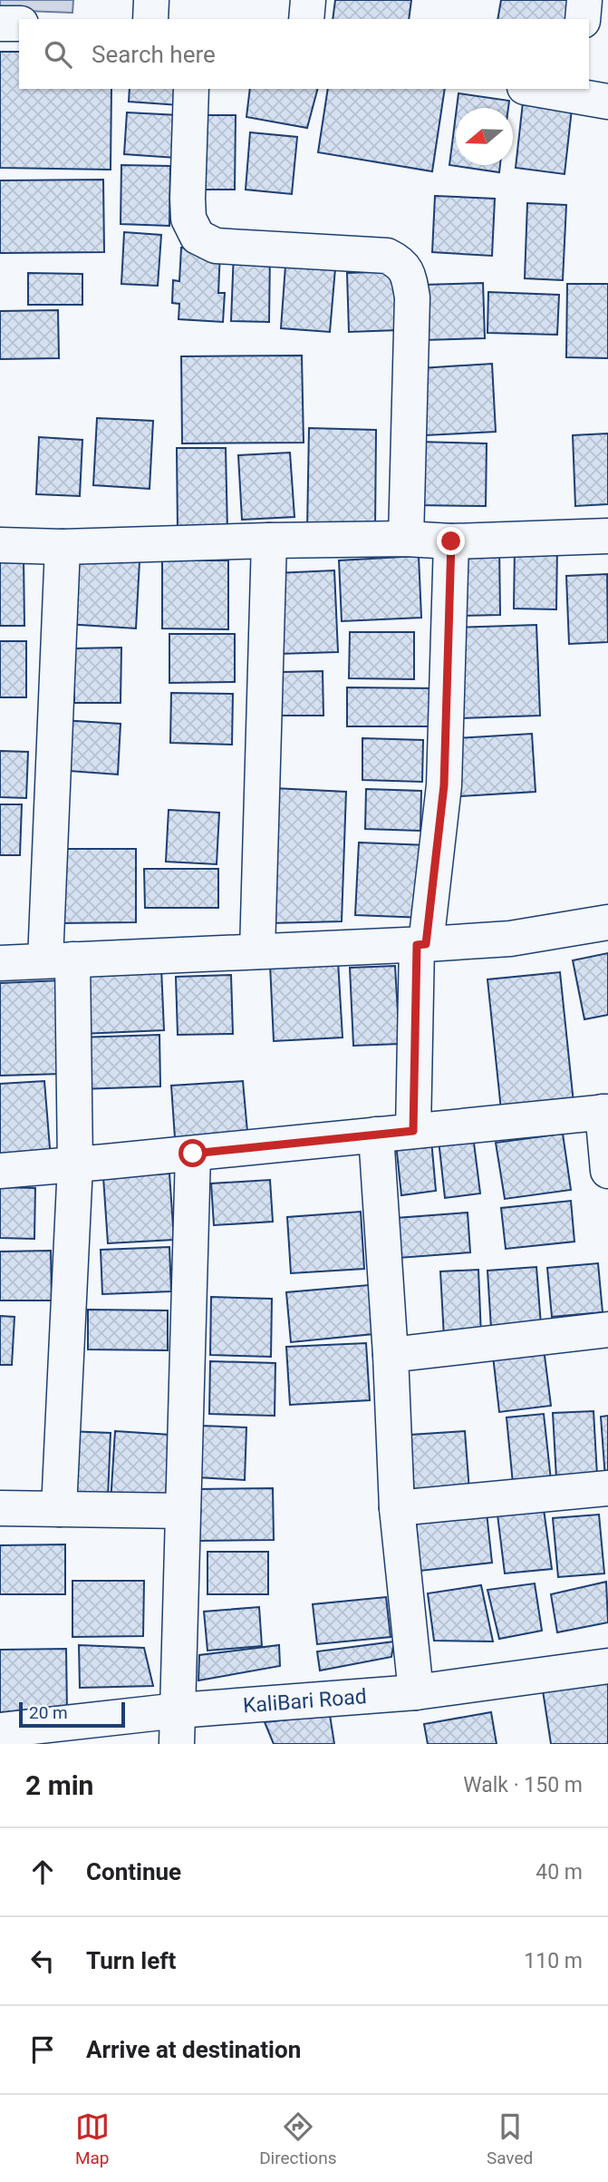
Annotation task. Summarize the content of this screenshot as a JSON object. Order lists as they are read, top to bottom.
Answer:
{
  "streets": {
    "street": ["KaliBari Road"]
  },
  "scale_bar": "20 m",
  "north": "left",
  "page": {
    "search": "Search here",
    "scale": "20 m",
    "heading": ["2 min", "Walk · 150 m"],
    "list": [
      ["Continue", "40 m"],
      ["Turn left", "110 m"],
      "Arrive at destination"
    ],
    "nav": ["Map", "Directions", "Saved"]
  }
}
